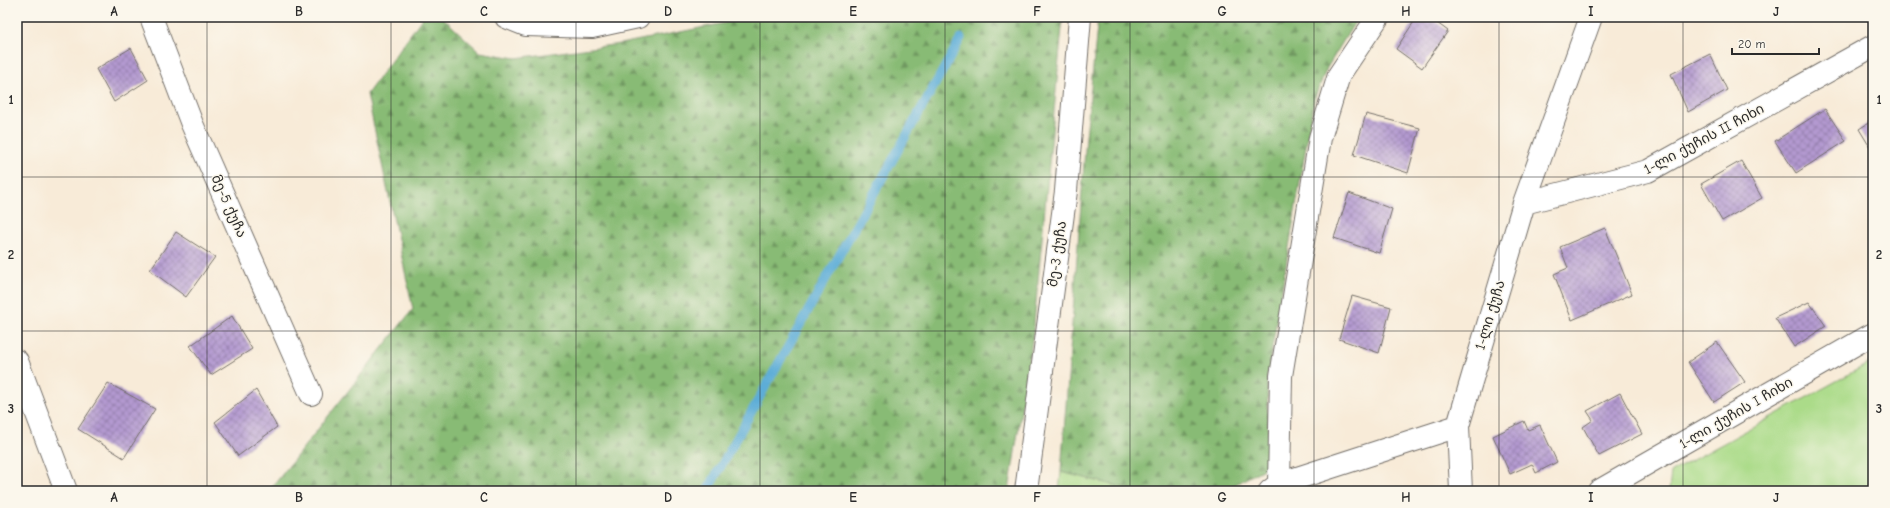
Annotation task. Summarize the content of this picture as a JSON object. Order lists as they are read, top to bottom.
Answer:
{
  "streets": {
    "street": [
      "1-ლი ქუჩის II ჩიხი",
      "მე-5 ქუჩა",
      "მე-3 ქუჩა",
      "1-ლი ქუჩა",
      "1-ლი ქუჩის I ჩიხი"
    ]
  },
  "crossings": [
    ["1-ლი ქუჩის II ჩიხი", "1-ლი ქუჩა"]
  ],
  "scale_bar": "20 m",
  "grid": {
    "columns": [
      "A",
      "B",
      "C",
      "D",
      "E",
      "F",
      "G",
      "H",
      "I",
      "J"
    ],
    "rows": ["1", "2", "3"]
  }
}
